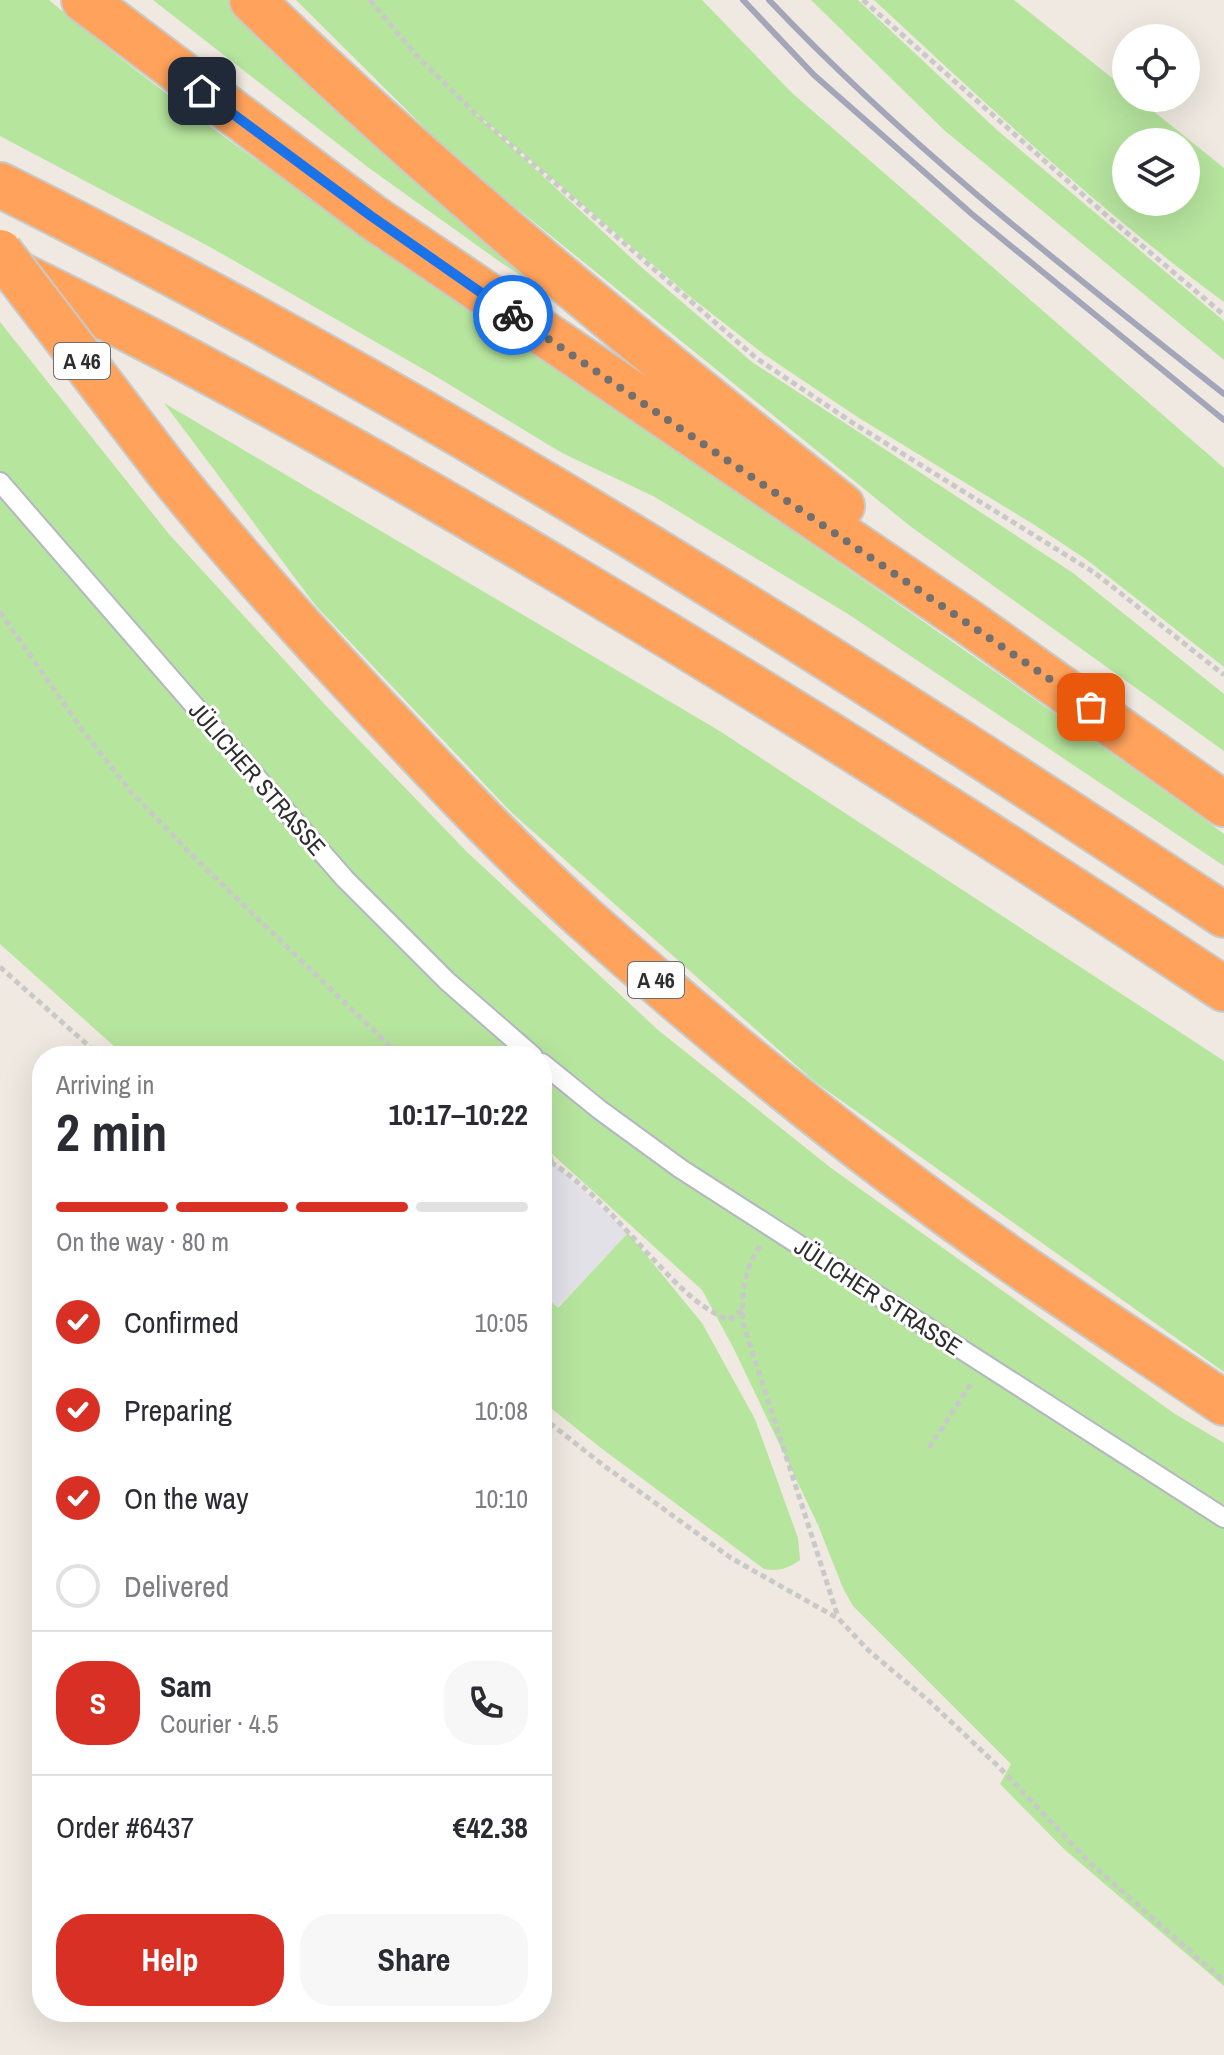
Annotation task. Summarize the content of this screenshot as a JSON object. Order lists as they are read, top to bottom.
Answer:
{
  "streets": {
    "highway": ["A 46"],
    "lane": ["JÜLICHER STRASSE"]
  },
  "page": {
    "heading": ["2 min", "Arriving in", "10:17–10:22"],
    "panel": [
      "Sam",
      "Courier · 4.5",
      "Order #6437",
      "€42.38"
    ],
    "bar": "On the way · 80 m",
    "list": [
      ["Confirmed", "10:05"],
      ["Preparing", "10:08"],
      ["On the way", "10:10"],
      "Delivered"
    ],
    "round": "S",
    "buttons": ["Help", "Share"]
  }
}
